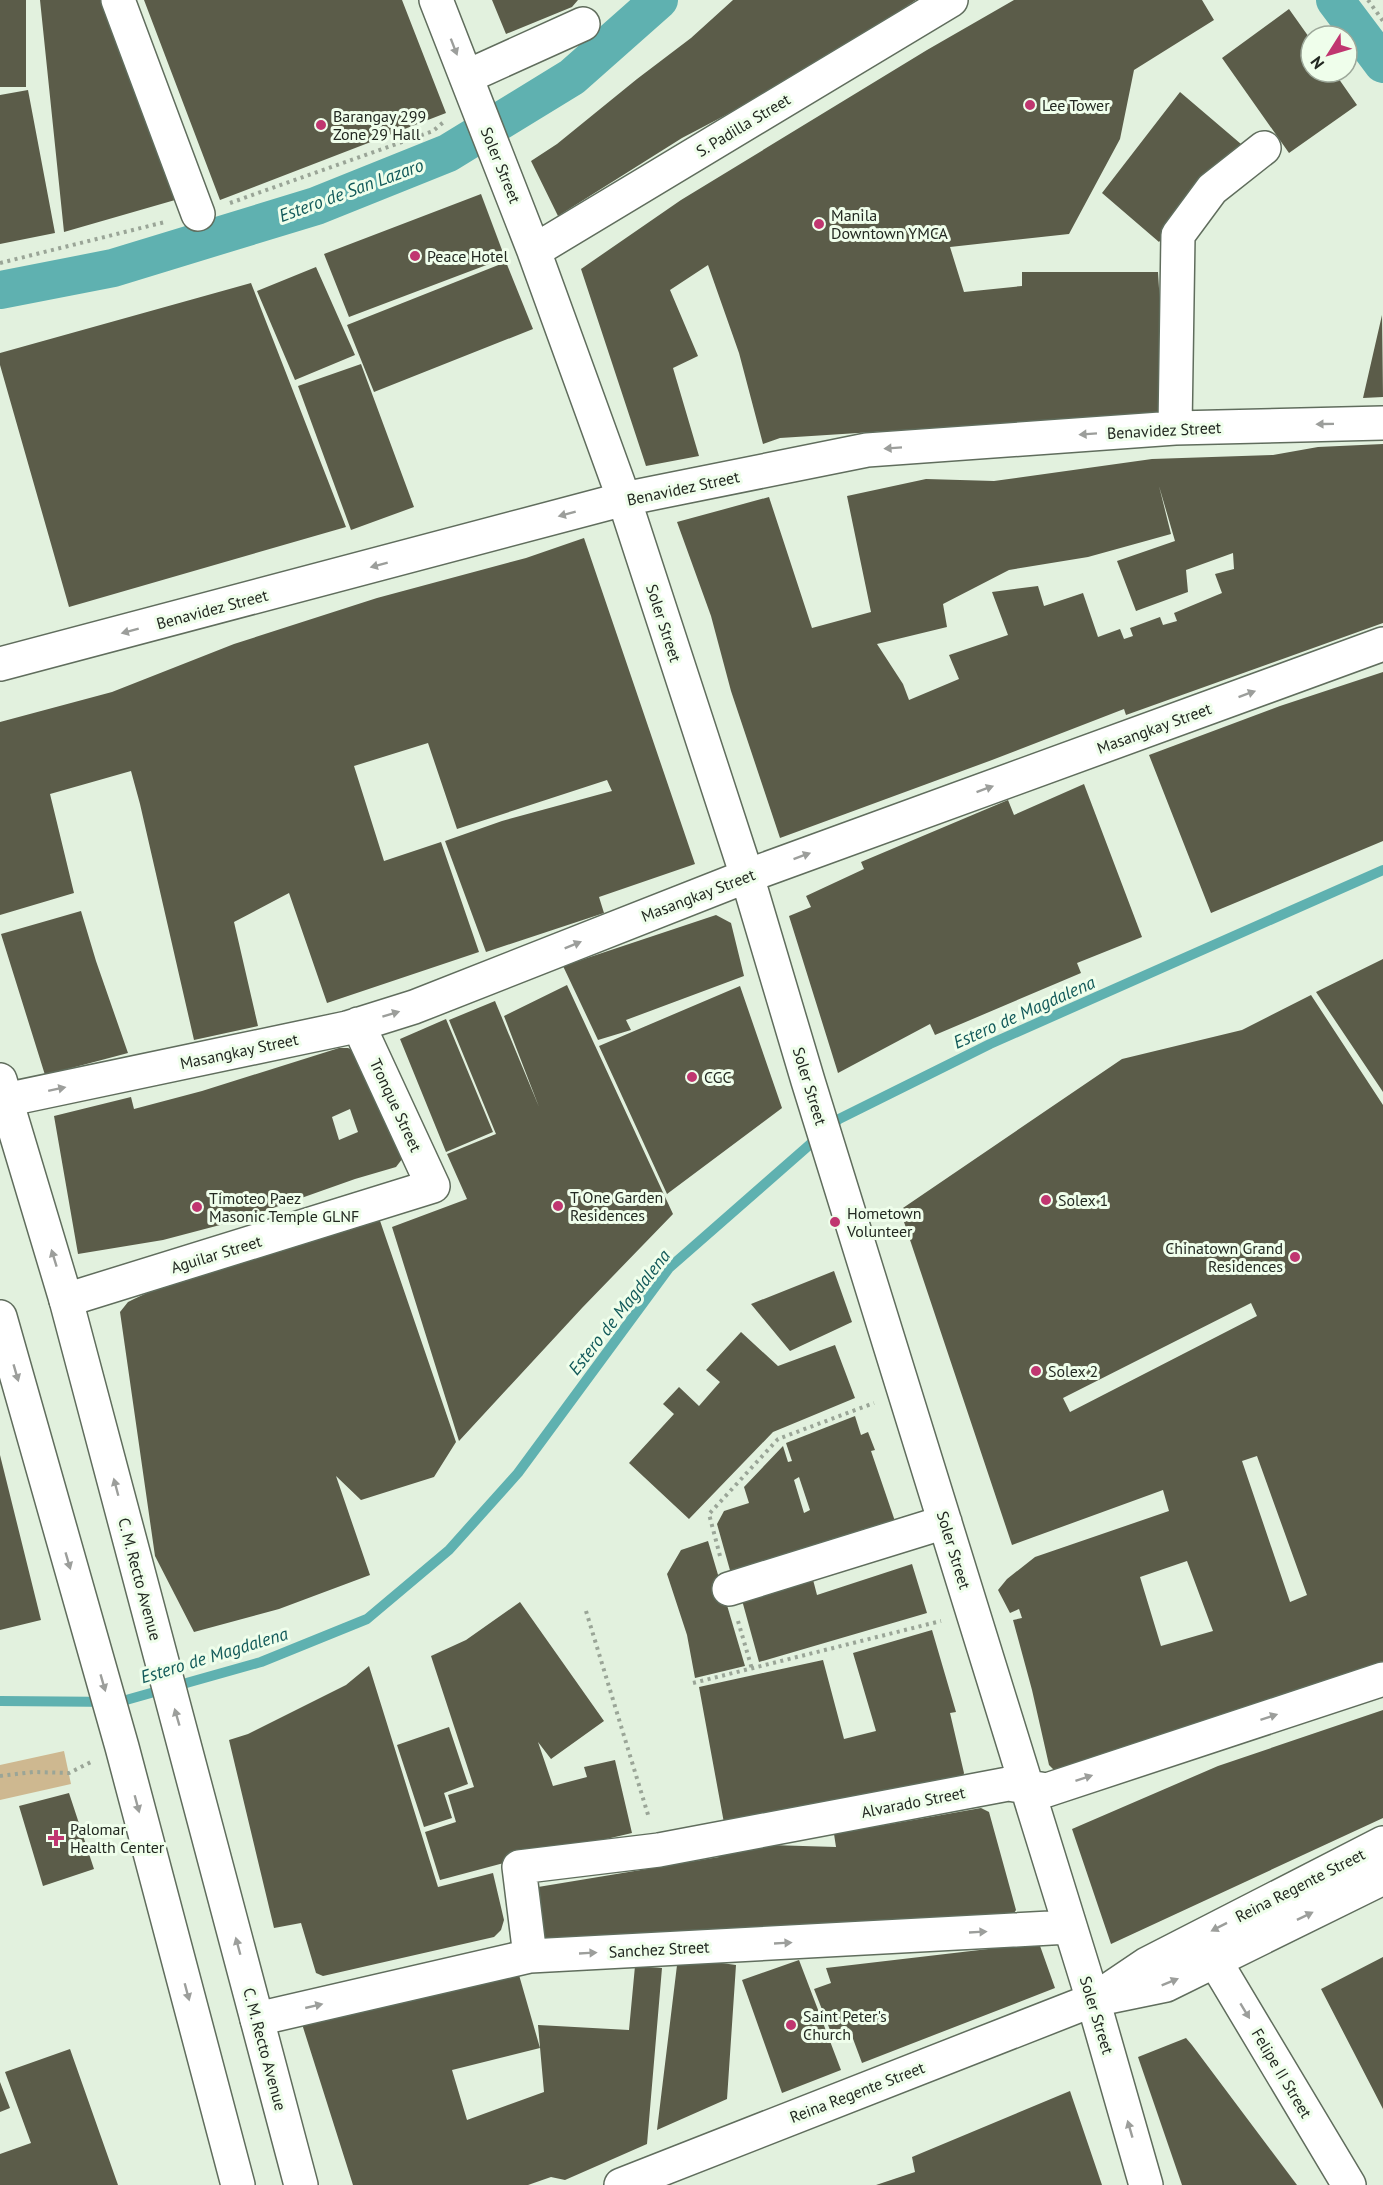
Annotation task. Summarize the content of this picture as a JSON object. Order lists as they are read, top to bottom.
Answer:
{
  "streets": {
    "street": [
      "S. Padilla Street",
      "Soler Street",
      "Benavidez Street",
      "Masangkay Street",
      "Tronque Street",
      "Aguilar Street",
      "C. M. Recto Avenue",
      "Alvarado Street",
      "Reina Regente Street",
      "Sanchez Street",
      "Felipe II Street"
    ]
  },
  "crossings": [
    ["S. Padilla Street", "Soler Street"],
    ["Soler Street", "Benavidez Street"],
    ["Soler Street", "Masangkay Street"],
    ["Soler Street", "Alvarado Street"],
    ["Soler Street", "Reina Regente Street"],
    ["Soler Street", "Sanchez Street"],
    ["Masangkay Street", "Tronque Street"],
    ["Masangkay Street", "C. M. Recto Avenue"],
    ["Tronque Street", "Aguilar Street"],
    ["Aguilar Street", "C. M. Recto Avenue"],
    ["C. M. Recto Avenue", "Sanchez Street"],
    ["Alvarado Street", "Sanchez Street"],
    ["Reina Regente Street", "Felipe II Street"]
  ],
  "one_way": [
    "Benavidez Street",
    "Masangkay Street",
    "Alvarado Street",
    "Sanchez Street",
    "Felipe II Street"
  ],
  "water": ["Estero de San Lazaro", "Estero de Magdalena"],
  "places": {
    "other": [
      "Lee Tower",
      "Barangay 299 Zone 29 Hall",
      "Manila Downtown YMCA",
      "Peace Hotel",
      "CGC",
      "Solex 1",
      "T One Garden Residences",
      "Timoteo Paez Masonic Temple GLNF",
      "Hometown Volunteer",
      "Chinatown Grand Residences",
      "Solex 2",
      "Saint Peter's Church"
    ],
    "health": ["Palomar Health Center"]
  },
  "north": "bottom left"
}
